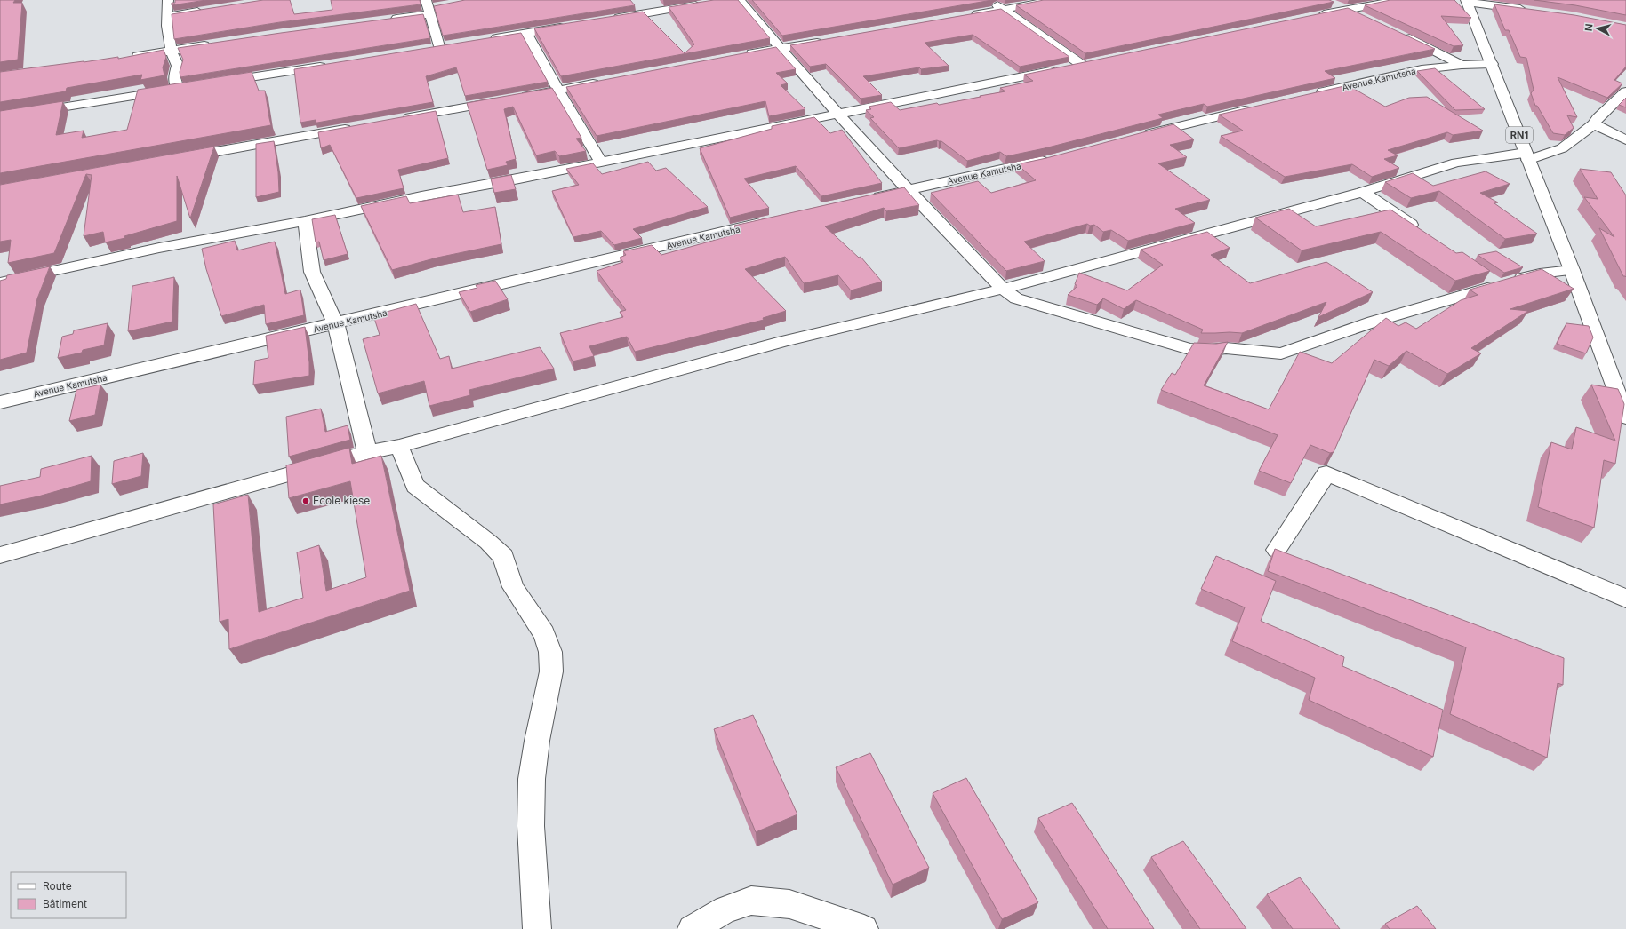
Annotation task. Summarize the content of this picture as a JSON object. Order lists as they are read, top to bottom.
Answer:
{
  "streets": {
    "main road": ["Avenue Kamutsha", "RN1"]
  },
  "crossings": [
    ["Avenue Kamutsha", "RN1"]
  ],
  "places": ["Ecole kiese"],
  "legend": ["Route", "Bâtiment"],
  "north": "left"
}
